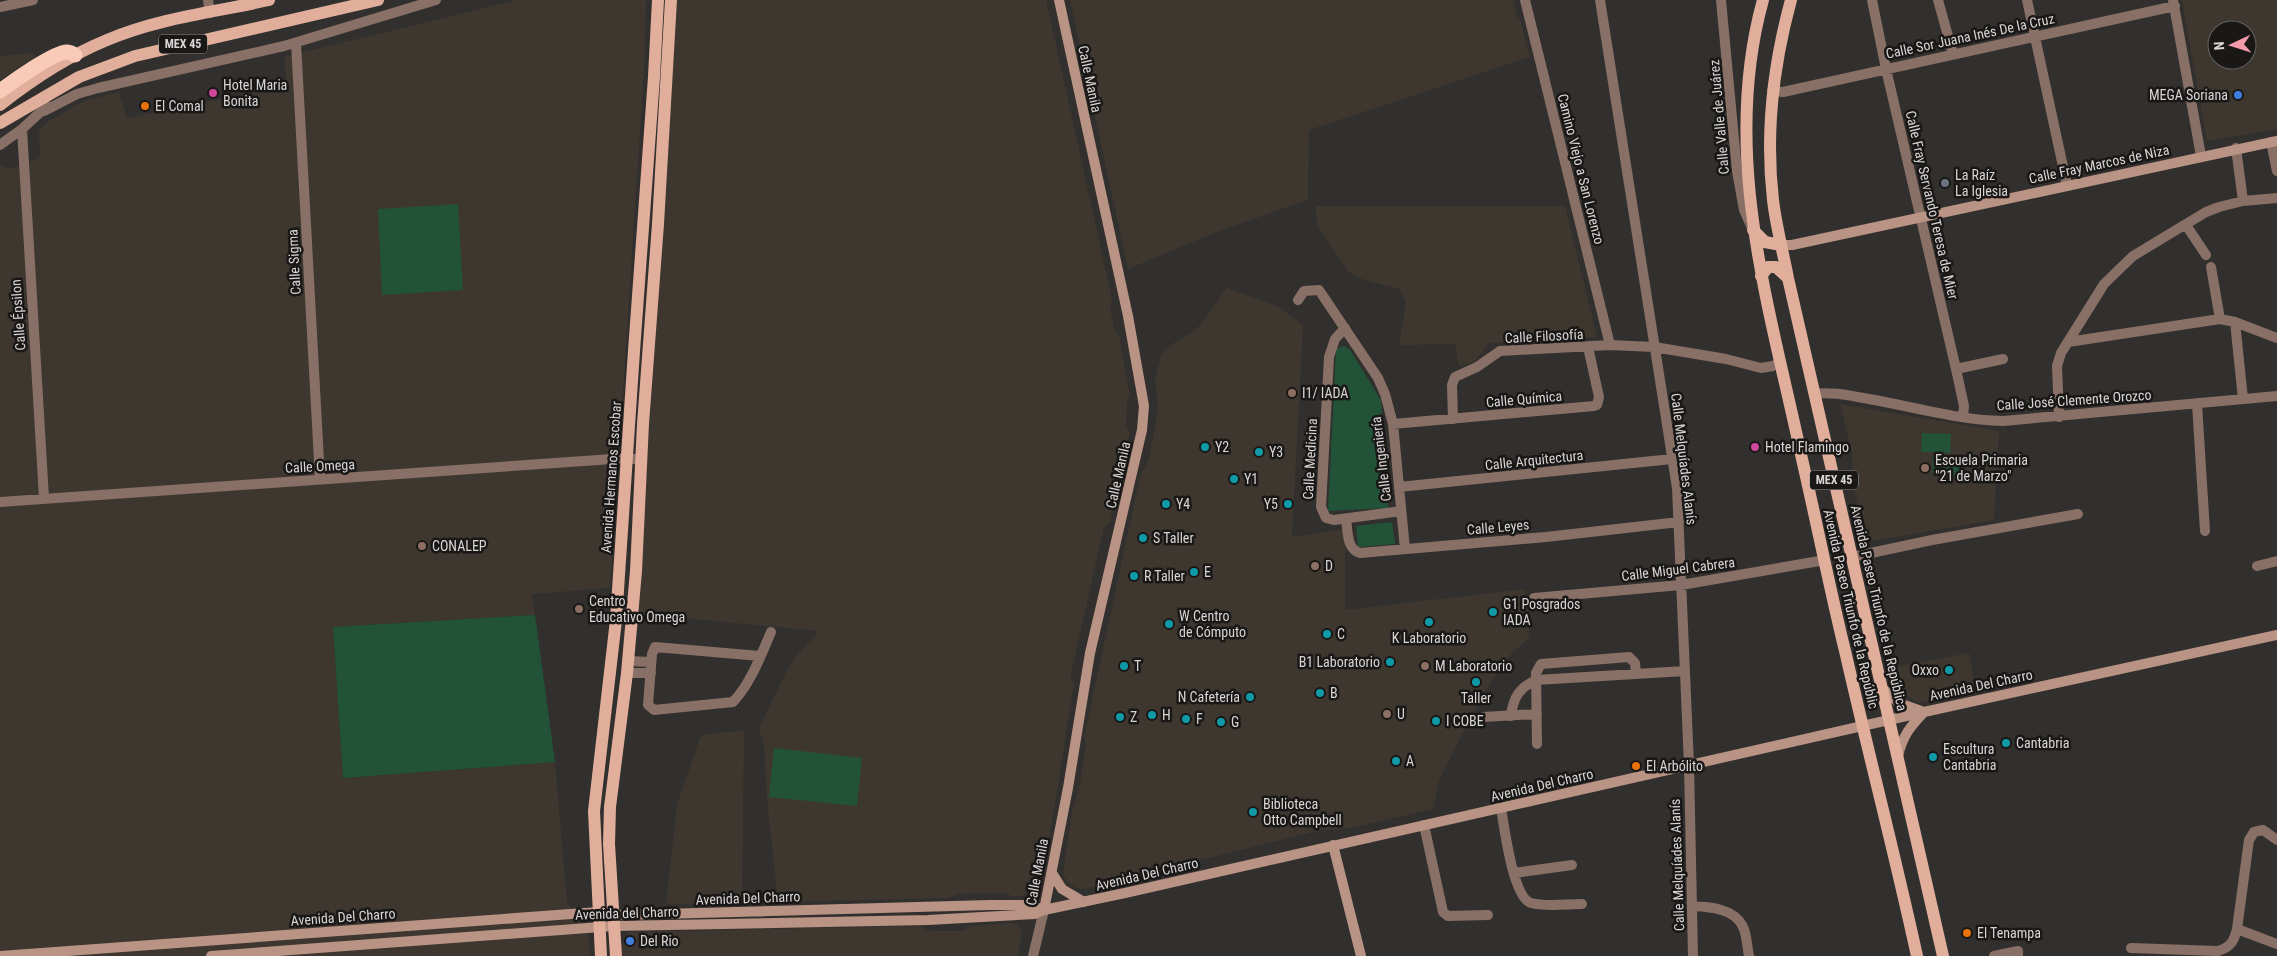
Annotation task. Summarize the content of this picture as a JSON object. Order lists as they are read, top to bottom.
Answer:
{
  "streets": {
    "main road": [
      "MEX 45",
      "Avenida Hermanos Escobar",
      "Avenida Paseo Triunfo de la República",
      "Avenida Paseo Triunfo de la Repúblic"
    ],
    "street": [
      "Calle Sor Juana Inés De la Cruz",
      "Calle Manila",
      "Calle Valle de Juárez",
      "Calle Fray Marcos de Niza",
      "Camino Viejo a San Lorenzo",
      "Calle Fray Servando Teresa de Mier",
      "Calle Sigma",
      "Calle Épsilon",
      "Calle Filosofía",
      "Calle Química",
      "Calle José Clemente Orozco",
      "Calle Medicina",
      "Calle Ingeniería",
      "Calle Melquíades Alanís",
      "Calle Arquitectura",
      "Calle Omega",
      "Calle Leyes",
      "Calle Miguel Cabrera",
      "Avenida Del Charro",
      "Avenida del Charro"
    ]
  },
  "crossings": [
    ["Calle Sor Juana Inés De la Cruz", "Calle Fray Servando Teresa de Mier"],
    ["Calle Sor Juana Inés De la Cruz", "Avenida Paseo Triunfo de la República"],
    ["Calle Manila", "Avenida Del Charro"],
    ["Calle Manila", "Avenida del Charro"],
    ["Calle Valle de Juárez", "Avenida Paseo Triunfo de la Repúblic"],
    ["Calle Fray Marcos de Niza", "Calle Fray Servando Teresa de Mier"],
    ["Calle Fray Marcos de Niza", "Avenida Paseo Triunfo de la República"],
    ["Camino Viejo a San Lorenzo", "Calle Filosofía"],
    ["Calle Fray Servando Teresa de Mier", "Calle José Clemente Orozco"],
    ["Calle Sigma", "Calle Omega"],
    ["Calle Épsilon", "Calle Omega"],
    ["Calle Filosofía", "Calle Química"],
    ["Calle Filosofía", "Calle Melquíades Alanís"],
    ["Calle Química", "Calle Ingeniería"],
    ["Calle José Clemente Orozco", "Avenida Paseo Triunfo de la República"],
    ["Calle Medicina", "Calle Ingeniería"],
    ["Calle Medicina", "Calle Leyes"],
    ["Calle Ingeniería", "Calle Arquitectura"],
    ["Calle Ingeniería", "Calle Leyes"],
    ["Calle Melquíades Alanís", "Calle Arquitectura"],
    ["Calle Melquíades Alanís", "Calle Leyes"],
    ["Calle Melquíades Alanís", "Calle Miguel Cabrera"],
    ["Calle Melquíades Alanís", "Avenida Del Charro"],
    ["Calle Omega", "Avenida Hermanos Escobar"],
    ["Avenida Hermanos Escobar", "Avenida Del Charro"],
    ["Avenida Hermanos Escobar", "Avenida del Charro"],
    ["Calle Miguel Cabrera", "Avenida Paseo Triunfo de la Repúblic"],
    ["Avenida Paseo Triunfo de la República", "Avenida Del Charro"],
    ["Avenida Paseo Triunfo de la Repúblic", "Avenida Del Charro"],
    ["Avenida Del Charro", "Avenida del Charro"]
  ],
  "places": [
    "Hotel Maria Bonita",
    "MEGA Soriana",
    "El Comal",
    "La Raíz La Iglesia",
    "I1/ IADA",
    "Y2",
    "Hotel Flamingo",
    "Y3",
    "Escuela Primaria \"21 de Marzo\"",
    "Y1",
    "Y4",
    "Y5",
    "S Taller",
    "CONALEP",
    "D",
    "E",
    "R Taller",
    "Centro Educativo Omega",
    "G1 Posgrados IADA",
    "K Laboratorio",
    "W Centro de Cómputo",
    "C",
    "B1 Laboratorio",
    "T",
    "M Laboratorio",
    "Oxxo",
    "Taller",
    "B",
    "N Cafetería",
    "U",
    "H",
    "Z",
    "F",
    "I COBE",
    "G",
    "Cantabria",
    "Escultura Cantabria",
    "A",
    "El Arbólito",
    "Biblioteca Otto Campbell",
    "El Tenampa",
    "Del Rio"
  ],
  "north": "left"
}
